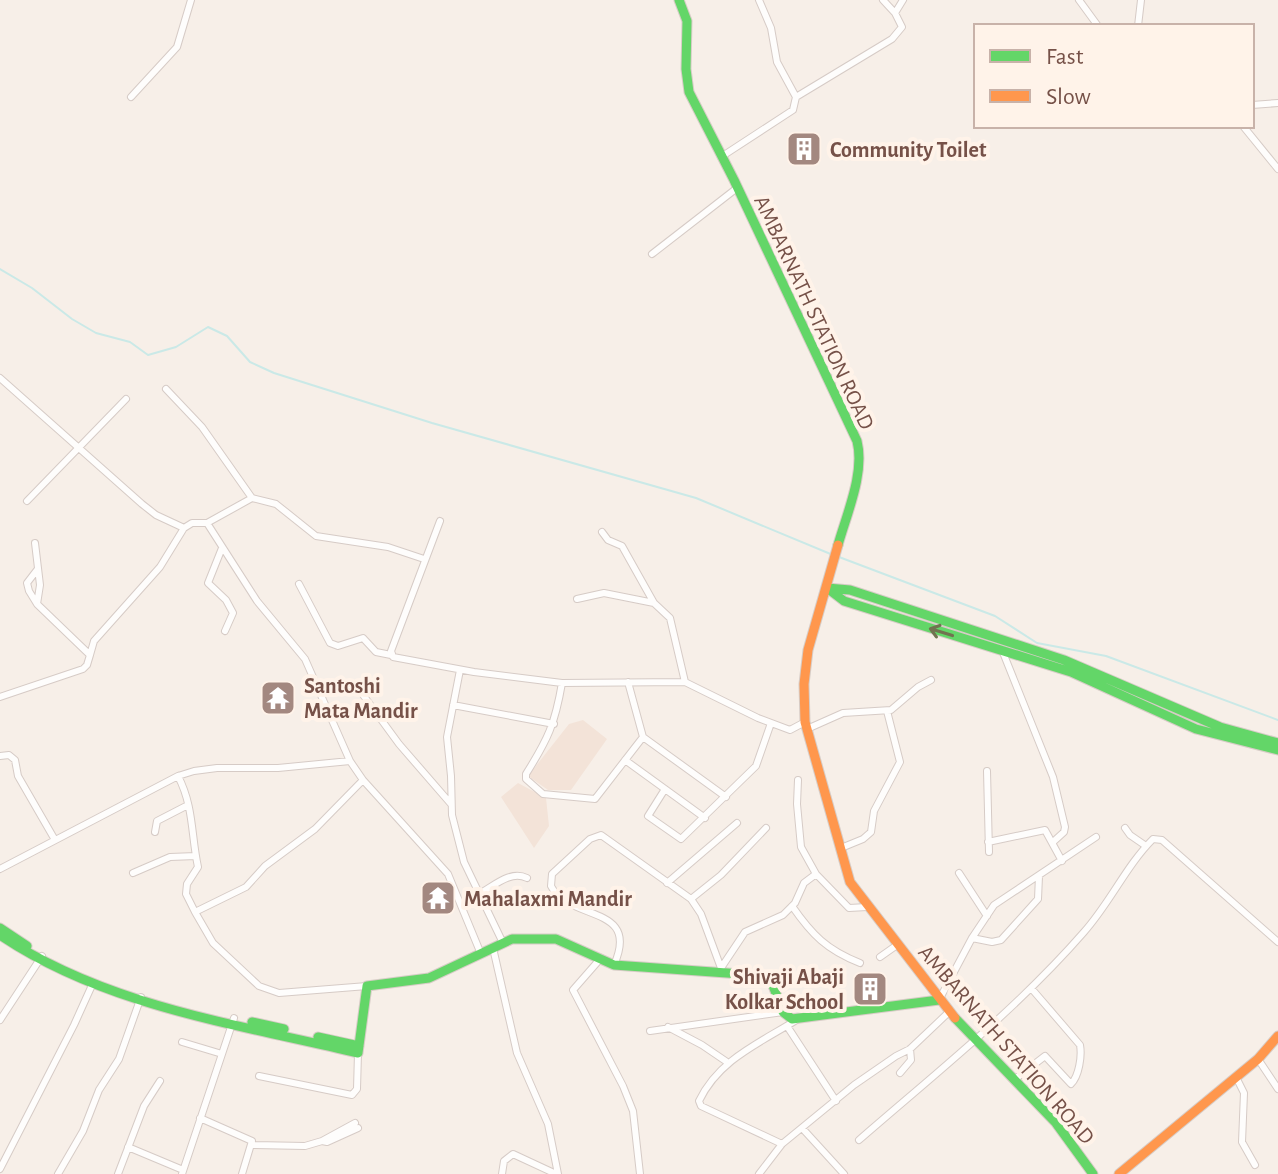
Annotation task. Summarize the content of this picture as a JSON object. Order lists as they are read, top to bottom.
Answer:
{
  "streets": {
    "street": ["AMBARNATH STATION ROAD"]
  },
  "places": {
    "building": ["Community Toilet", "Shivaji Abaji Kolkar School"],
    "temple": ["Santoshi Mata Mandir", "Mahalaxmi Mandir"]
  },
  "legend": ["Fast", "Slow"]
}
